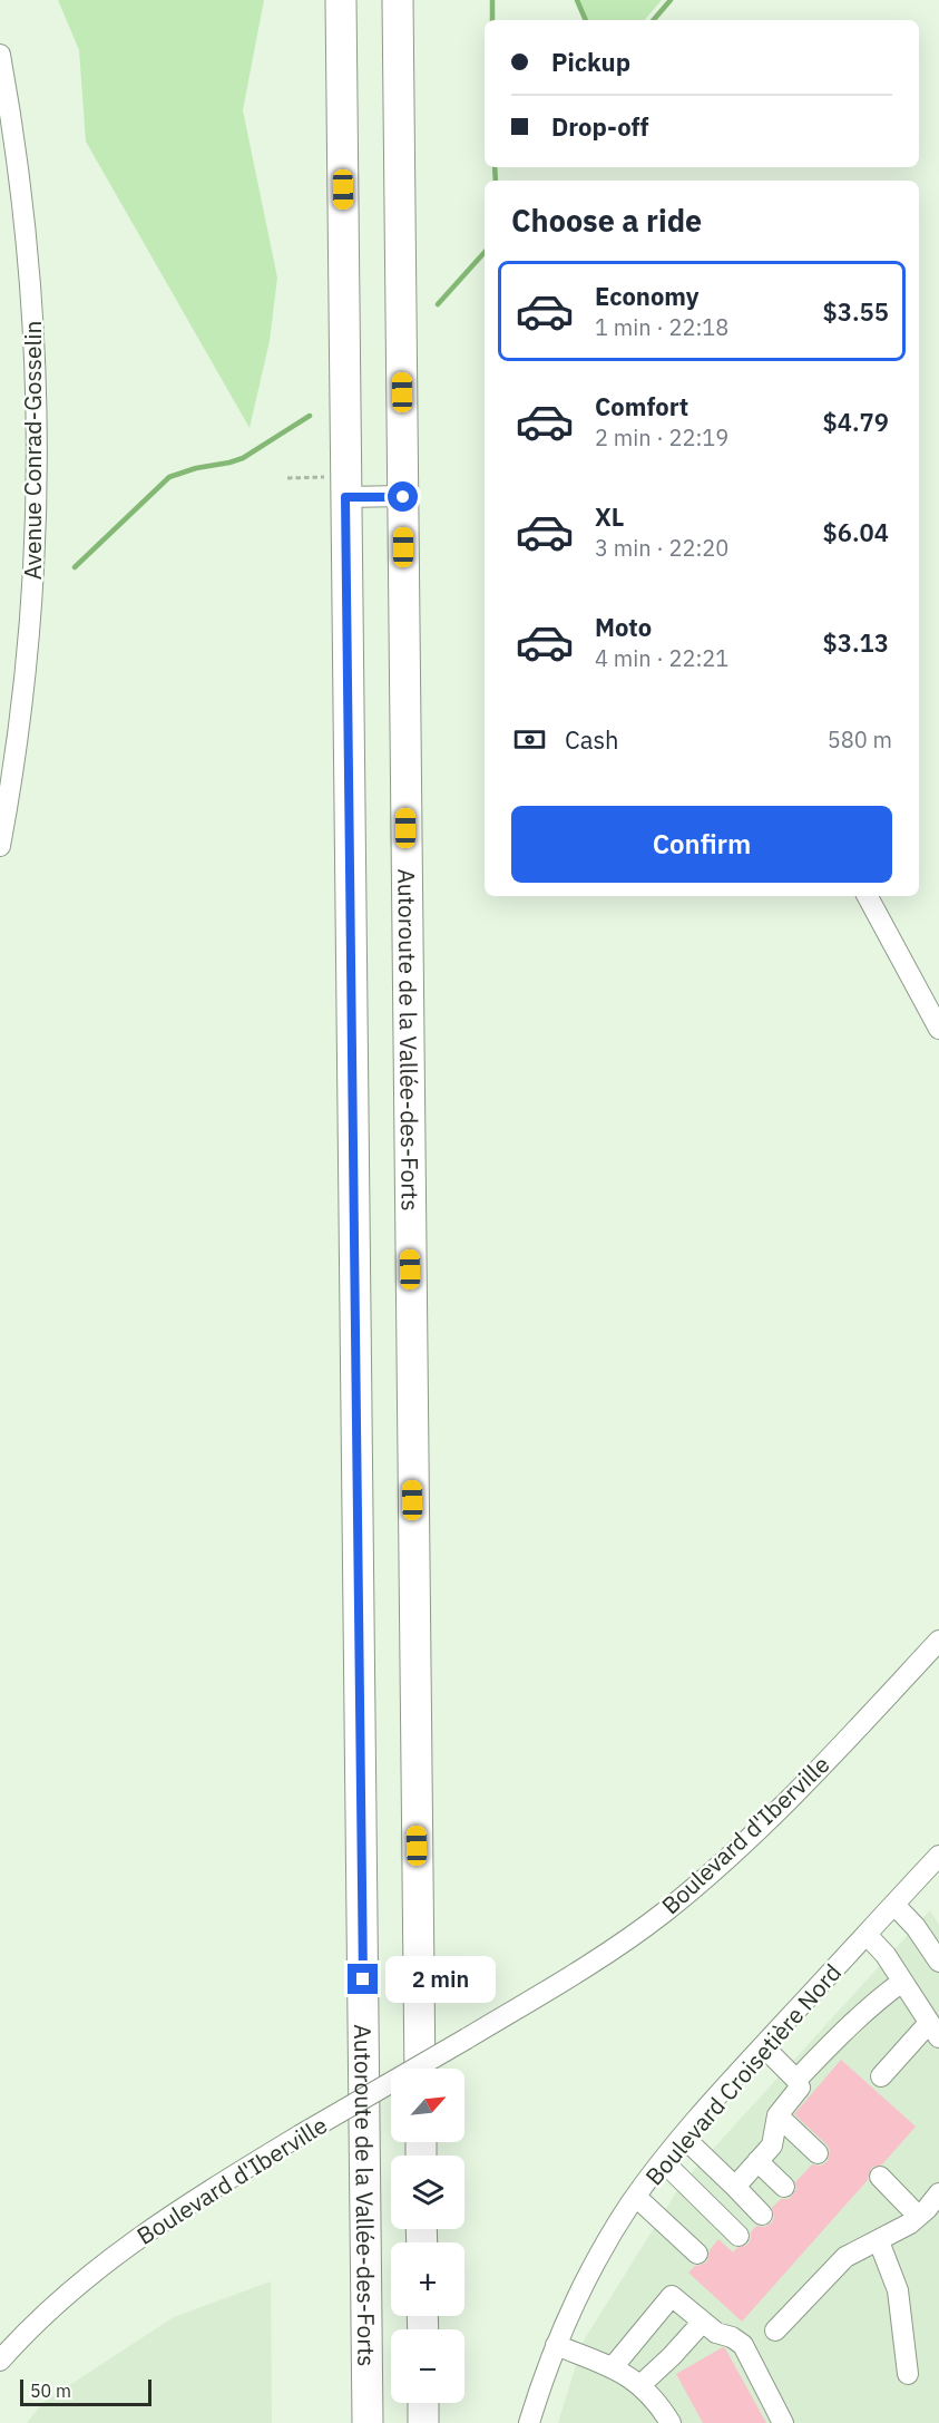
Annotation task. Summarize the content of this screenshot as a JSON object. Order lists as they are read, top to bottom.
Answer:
{
  "streets": {
    "highway": ["Autoroute de la Vallée-des-Forts"],
    "street": ["Avenue Conrad-Gosselin", "Boulevard d'Iberville", "Boulevard Croisetière Nord"]
  },
  "scale_bar": "50 m",
  "north": "top right",
  "page": {
    "banner": ["Pickup", "Drop-off"],
    "heading": "Choose a ride",
    "list": [
      {
        "name": "Economy",
        "note": "1 min · 22:18",
        "value": "$3.55"
      },
      {
        "name": "Comfort",
        "note": "2 min · 22:19",
        "value": "$4.79"
      },
      {
        "name": "XL",
        "note": "3 min · 22:20",
        "value": "$6.04"
      },
      {
        "name": "Moto",
        "note": "4 min · 22:21",
        "value": "$3.13"
      }
    ],
    "pay": ["Cash", "580 m"],
    "buttons": "Confirm",
    "bubble": "2 min",
    "map_buttons": ["+", "−"],
    "scale": "50 m"
  }
}
